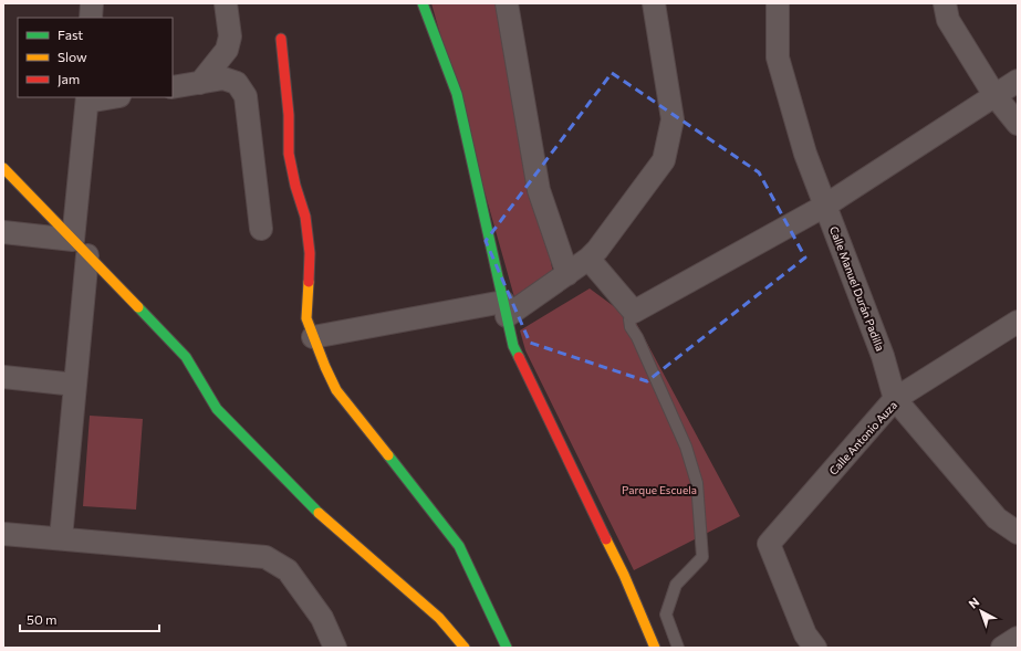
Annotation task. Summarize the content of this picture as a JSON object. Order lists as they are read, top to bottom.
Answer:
{
  "streets": {
    "street": ["Calle Manuel Durán Padilla", "Calle Antonio Auza"]
  },
  "crossings": [
    ["Calle Manuel Durán Padilla", "Calle Antonio Auza"]
  ],
  "parks": ["Parque Escuela"],
  "legend": ["Fast", "Slow", "Jam"],
  "scale_bar": "50 m",
  "north": "top left"
}
